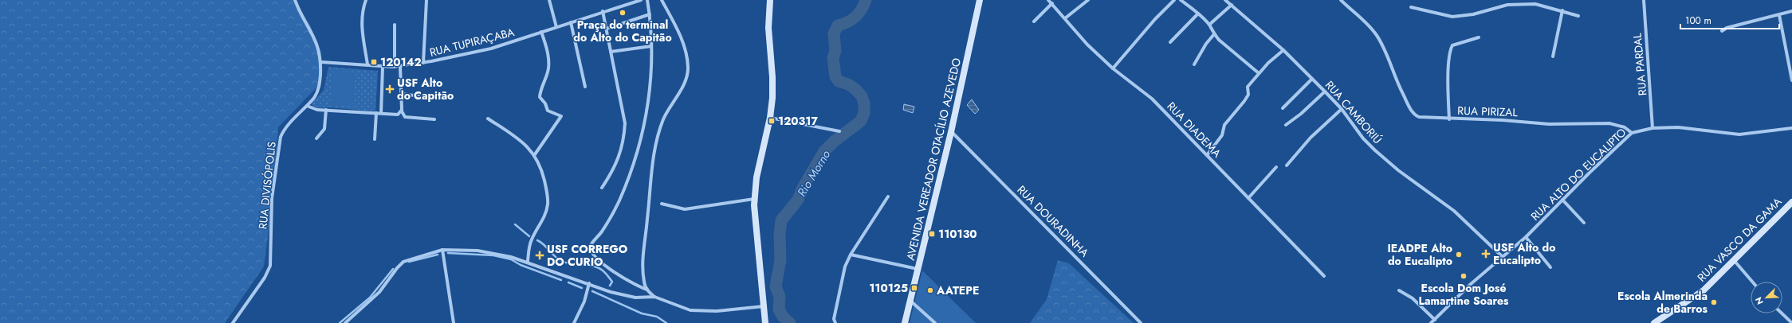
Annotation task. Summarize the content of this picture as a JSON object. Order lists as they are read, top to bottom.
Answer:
{
  "streets": {
    "main road": ["AVENIDA VEREADOR OTACÍLIO AZEVEDO", "RUA VASCO DA GAMA"],
    "street": [
      "RUA TUPIRAÇABA",
      "RUA PARDAL",
      "RUA PIRIZAL",
      "RUA CAMBORIÚ",
      "RUA DIADEMA",
      "RUA ALTO DO EUCALIPTO",
      "RUA DIVISÓPOLIS",
      "RUA DOURADINHA"
    ]
  },
  "crossings": [
    ["RUA TUPIRAÇABA", "RUA DIVISÓPOLIS"],
    ["RUA PARDAL", "RUA ALTO DO EUCALIPTO"],
    ["RUA PIRIZAL", "RUA ALTO DO EUCALIPTO"],
    ["RUA CAMBORIÚ", "RUA ALTO DO EUCALIPTO"],
    ["AVENIDA VEREADOR OTACÍLIO AZEVEDO", "RUA DOURADINHA"]
  ],
  "water": ["Rio Morno"],
  "places": {
    "other": [
      "Praça do terminal do Alto do Capitão",
      "IEADPE Alto do Eucalipto",
      "Escola Dom José Lamartine Soares",
      "AATEPE",
      "Escola Almerinda de Barros"
    ],
    "transit": [
      "120142",
      "120317",
      "110130",
      "110125"
    ],
    "health": ["USF Alto do Capitão", "USF Alto do Eucalipto", "USF CORREGO DO CURIO"]
  },
  "scale_bar": "100 m",
  "north": "bottom left"
}
